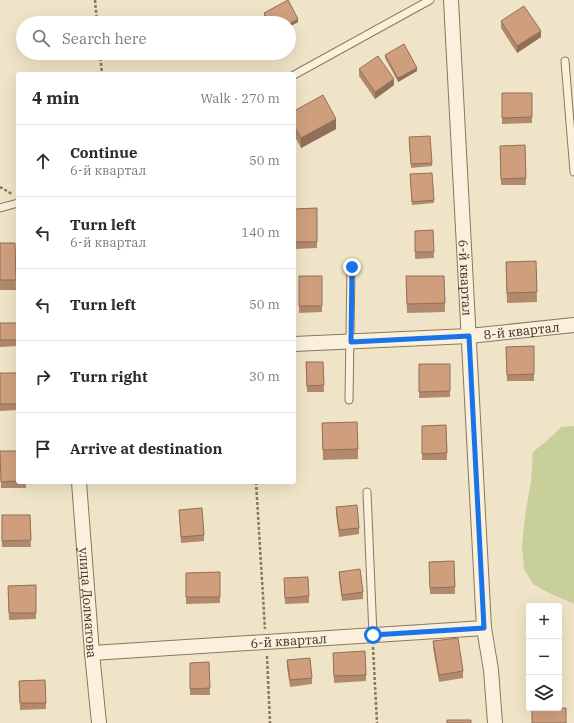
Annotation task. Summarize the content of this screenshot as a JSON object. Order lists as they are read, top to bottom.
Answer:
{
  "streets": {
    "street": ["6-й квартал", "8-й квартал", "улица Долматова"]
  },
  "crossings": [
    ["6-й квартал", "8-й квартал"],
    ["6-й квартал", "улица Долматова"]
  ],
  "page": {
    "search": "Search here",
    "heading": ["4 min", "Walk · 270 m"],
    "list": [
      ["Continue", "6-й квартал", "50 m"],
      ["Turn left", "6-й квартал", "140 m"],
      ["Turn left", "50 m"],
      ["Turn right", "30 m"],
      "Arrive at destination"
    ],
    "map_buttons": ["+", "−"]
  }
}
